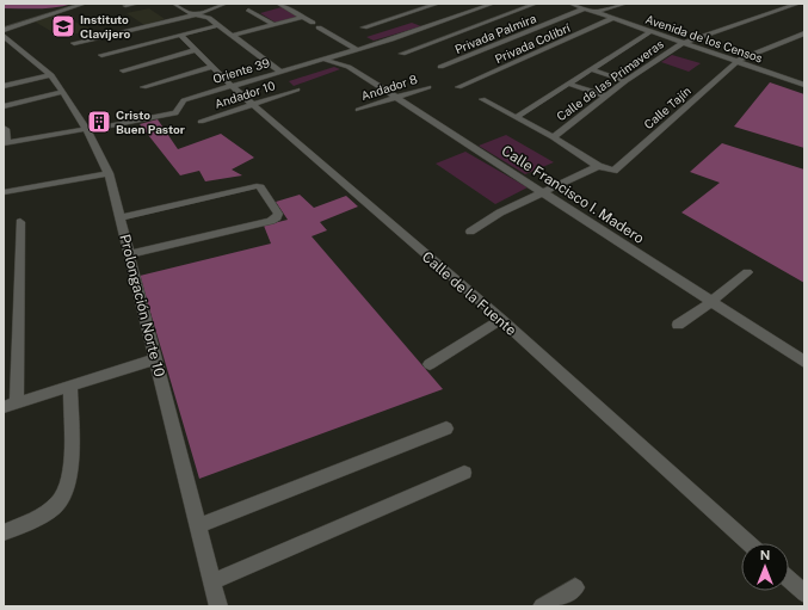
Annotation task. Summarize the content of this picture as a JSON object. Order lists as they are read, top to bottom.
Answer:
{
  "streets": {
    "street": [
      "Privada Palmira",
      "Avenida de los Censos",
      "Privada Colibrí",
      "Oriente 39",
      "Calle de las Primaveras",
      "Andador 8",
      "Andador 10",
      "Calle Tajín",
      "Calle Francisco I. Madero",
      "Calle de la Fuente",
      "Prolongación Norte 10"
    ]
  },
  "crossings": [
    ["Privada Palmira", "Avenida de los Censos"],
    ["Avenida de los Censos", "Privada Colibrí"],
    ["Avenida de los Censos", "Calle de las Primaveras"],
    ["Avenida de los Censos", "Calle Tajín"],
    ["Oriente 39", "Calle Francisco I. Madero"],
    ["Oriente 39", "Calle de la Fuente"],
    ["Oriente 39", "Prolongación Norte 10"],
    ["Andador 8", "Calle Francisco I. Madero"],
    ["Andador 10", "Calle de la Fuente"]
  ],
  "places": {
    "school or university": ["Instituto Clavijero"],
    "building": ["Cristo Buen Pastor"]
  },
  "north": "top"
}
